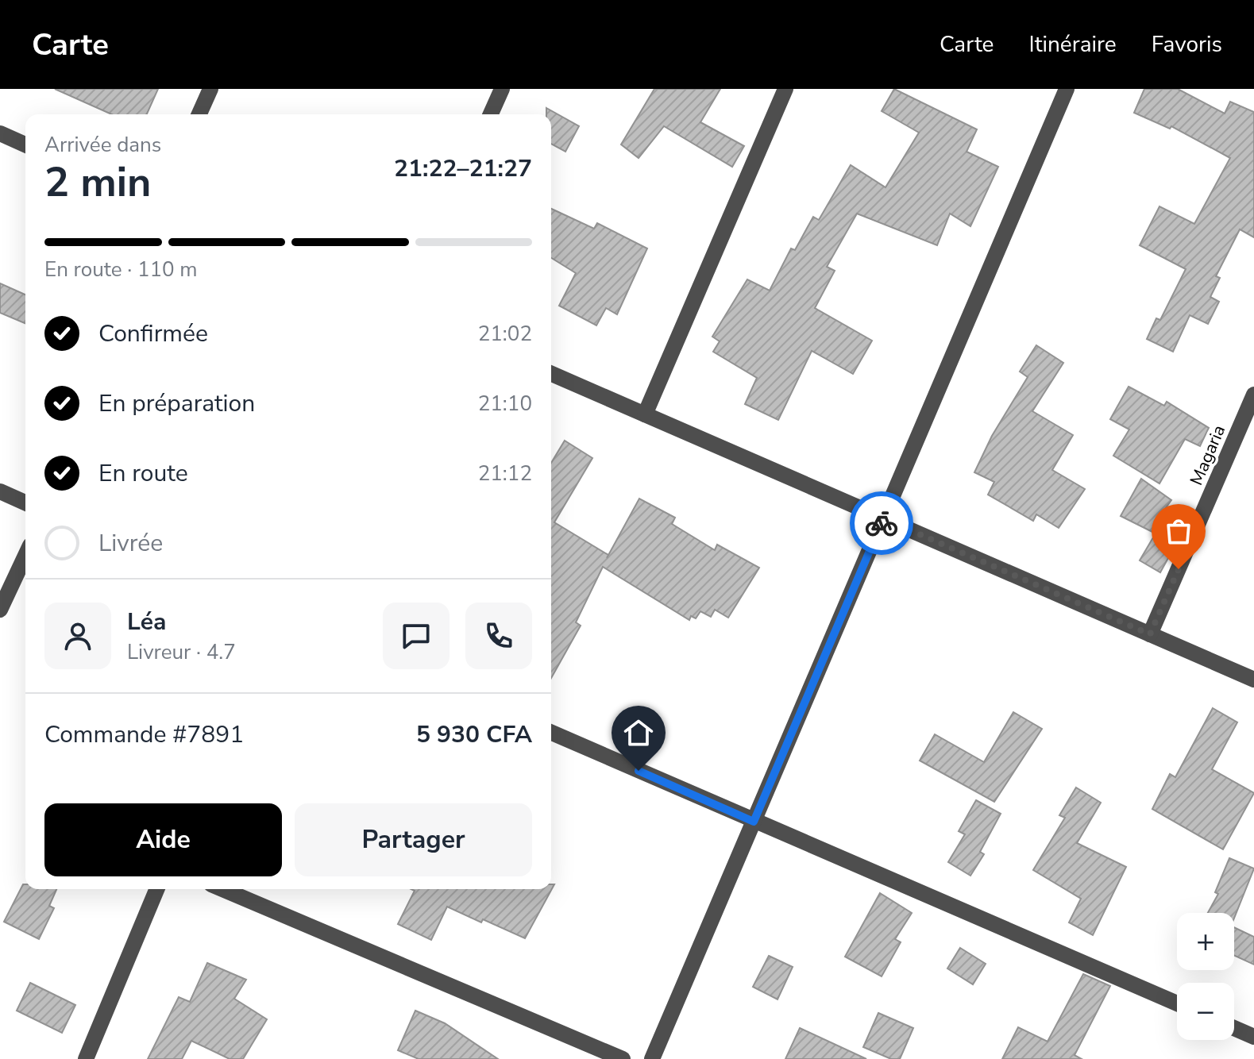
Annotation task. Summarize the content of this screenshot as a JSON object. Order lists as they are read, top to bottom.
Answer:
{
  "streets": {
    "street": ["Magaria"]
  },
  "page": {
    "header": "Carte",
    "nav": ["Carte", "Itinéraire", "Favoris"],
    "heading": ["2 min", "Arrivée dans", "21:22–21:27"],
    "panel": [
      "Léa",
      "Livreur · 4.7",
      "Commande #7891",
      "5 930 CFA"
    ],
    "bar": "En route · 110 m",
    "list": [
      ["Confirmée", "21:02"],
      ["En préparation", "21:10"],
      ["En route", "21:12"],
      "Livrée"
    ],
    "buttons": ["Aide", "Partager"],
    "map_buttons": ["+", "−"]
  }
}
